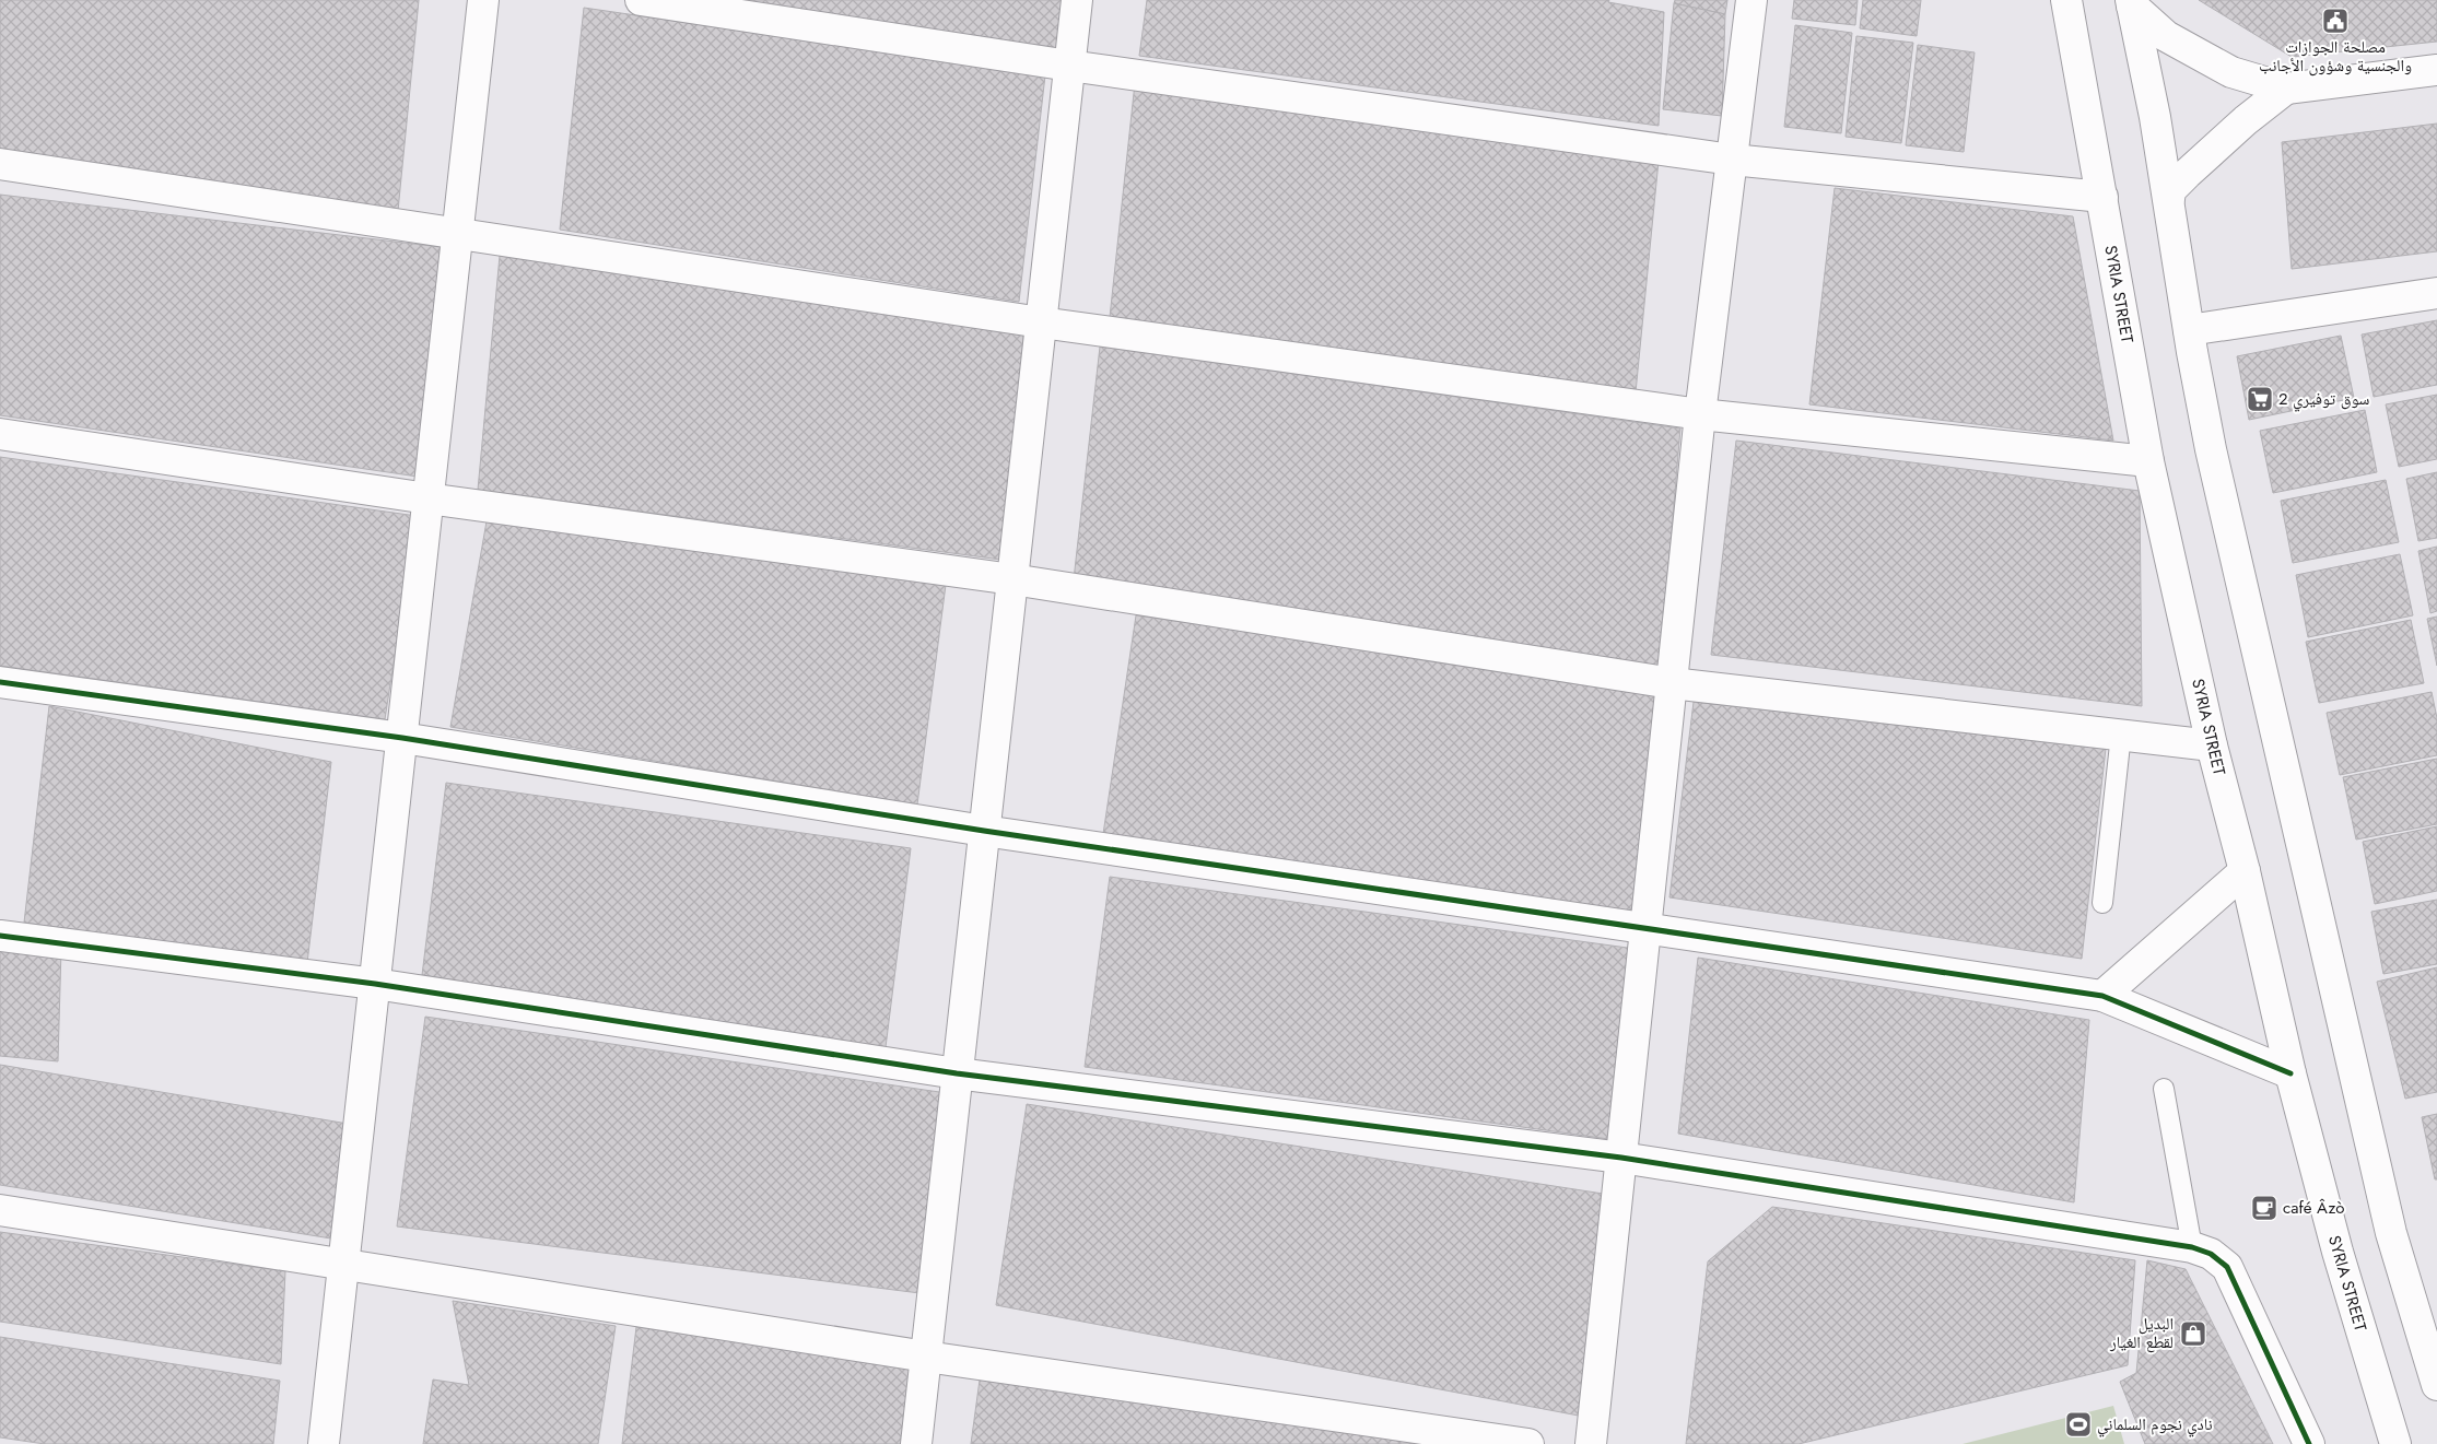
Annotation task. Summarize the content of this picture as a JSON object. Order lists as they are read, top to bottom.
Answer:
{
  "streets": {
    "street": ["SYRIA STREET"]
  },
  "places": {
    "public building": ["مصلحة الجوازات والجنسية وشؤون الأجانب"],
    "supermarket": ["سوق توفيري 2"],
    "cafe": ["café Âzò"],
    "shop": ["البديل لقطع الغيار"],
    "sports": ["نادي نجوم السلماني"]
  }
}
